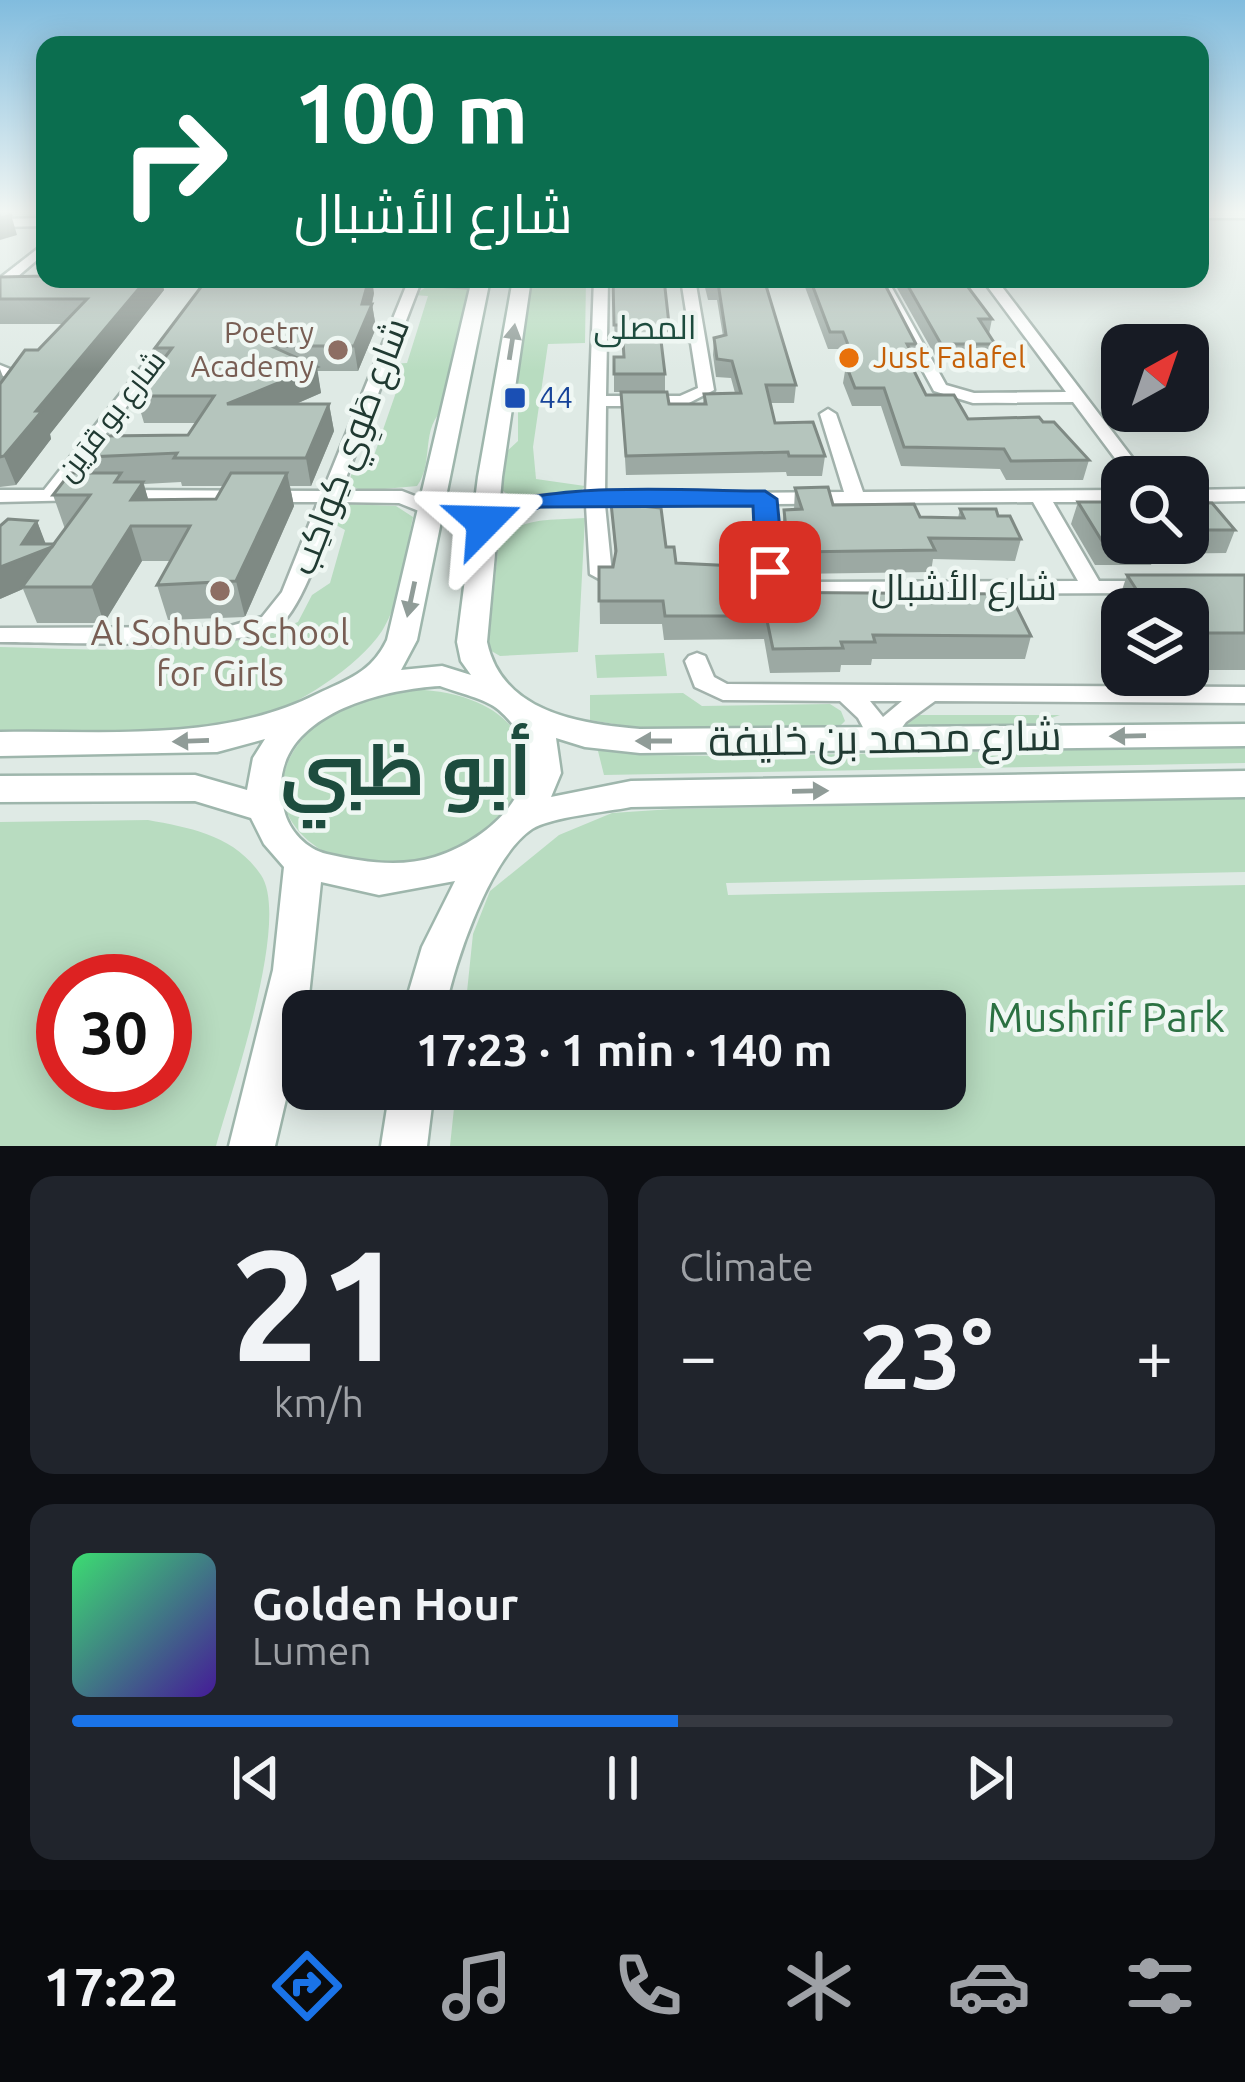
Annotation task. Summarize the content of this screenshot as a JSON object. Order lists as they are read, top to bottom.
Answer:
{
  "streets": {
    "main road": ["شارع محمد بن خليفة"],
    "street": ["شارع بو قرَين", "شارع طَوِي كِواكِب", "شارع الأشبال"]
  },
  "districts": ["المصلى", "أبو ظبي"],
  "parks": ["Mushrif Park"],
  "places": {
    "other": ["Poetry Academy", "Just Falafel", "Al Sohub School for Girls"],
    "transit": ["44"]
  },
  "north": "top right",
  "page": {
    "turn": ["100 m", "شارع الأشبال"],
    "limit": "30",
    "trip": "17:23 · 1 min · 140 m",
    "tile": [
      ["21", "km/h"],
      "Climate"
    ],
    "heat": ["−", "23°", "+"],
    "song": ["Golden Hour", "Lumen"],
    "tabs": "17:22"
  }
}
